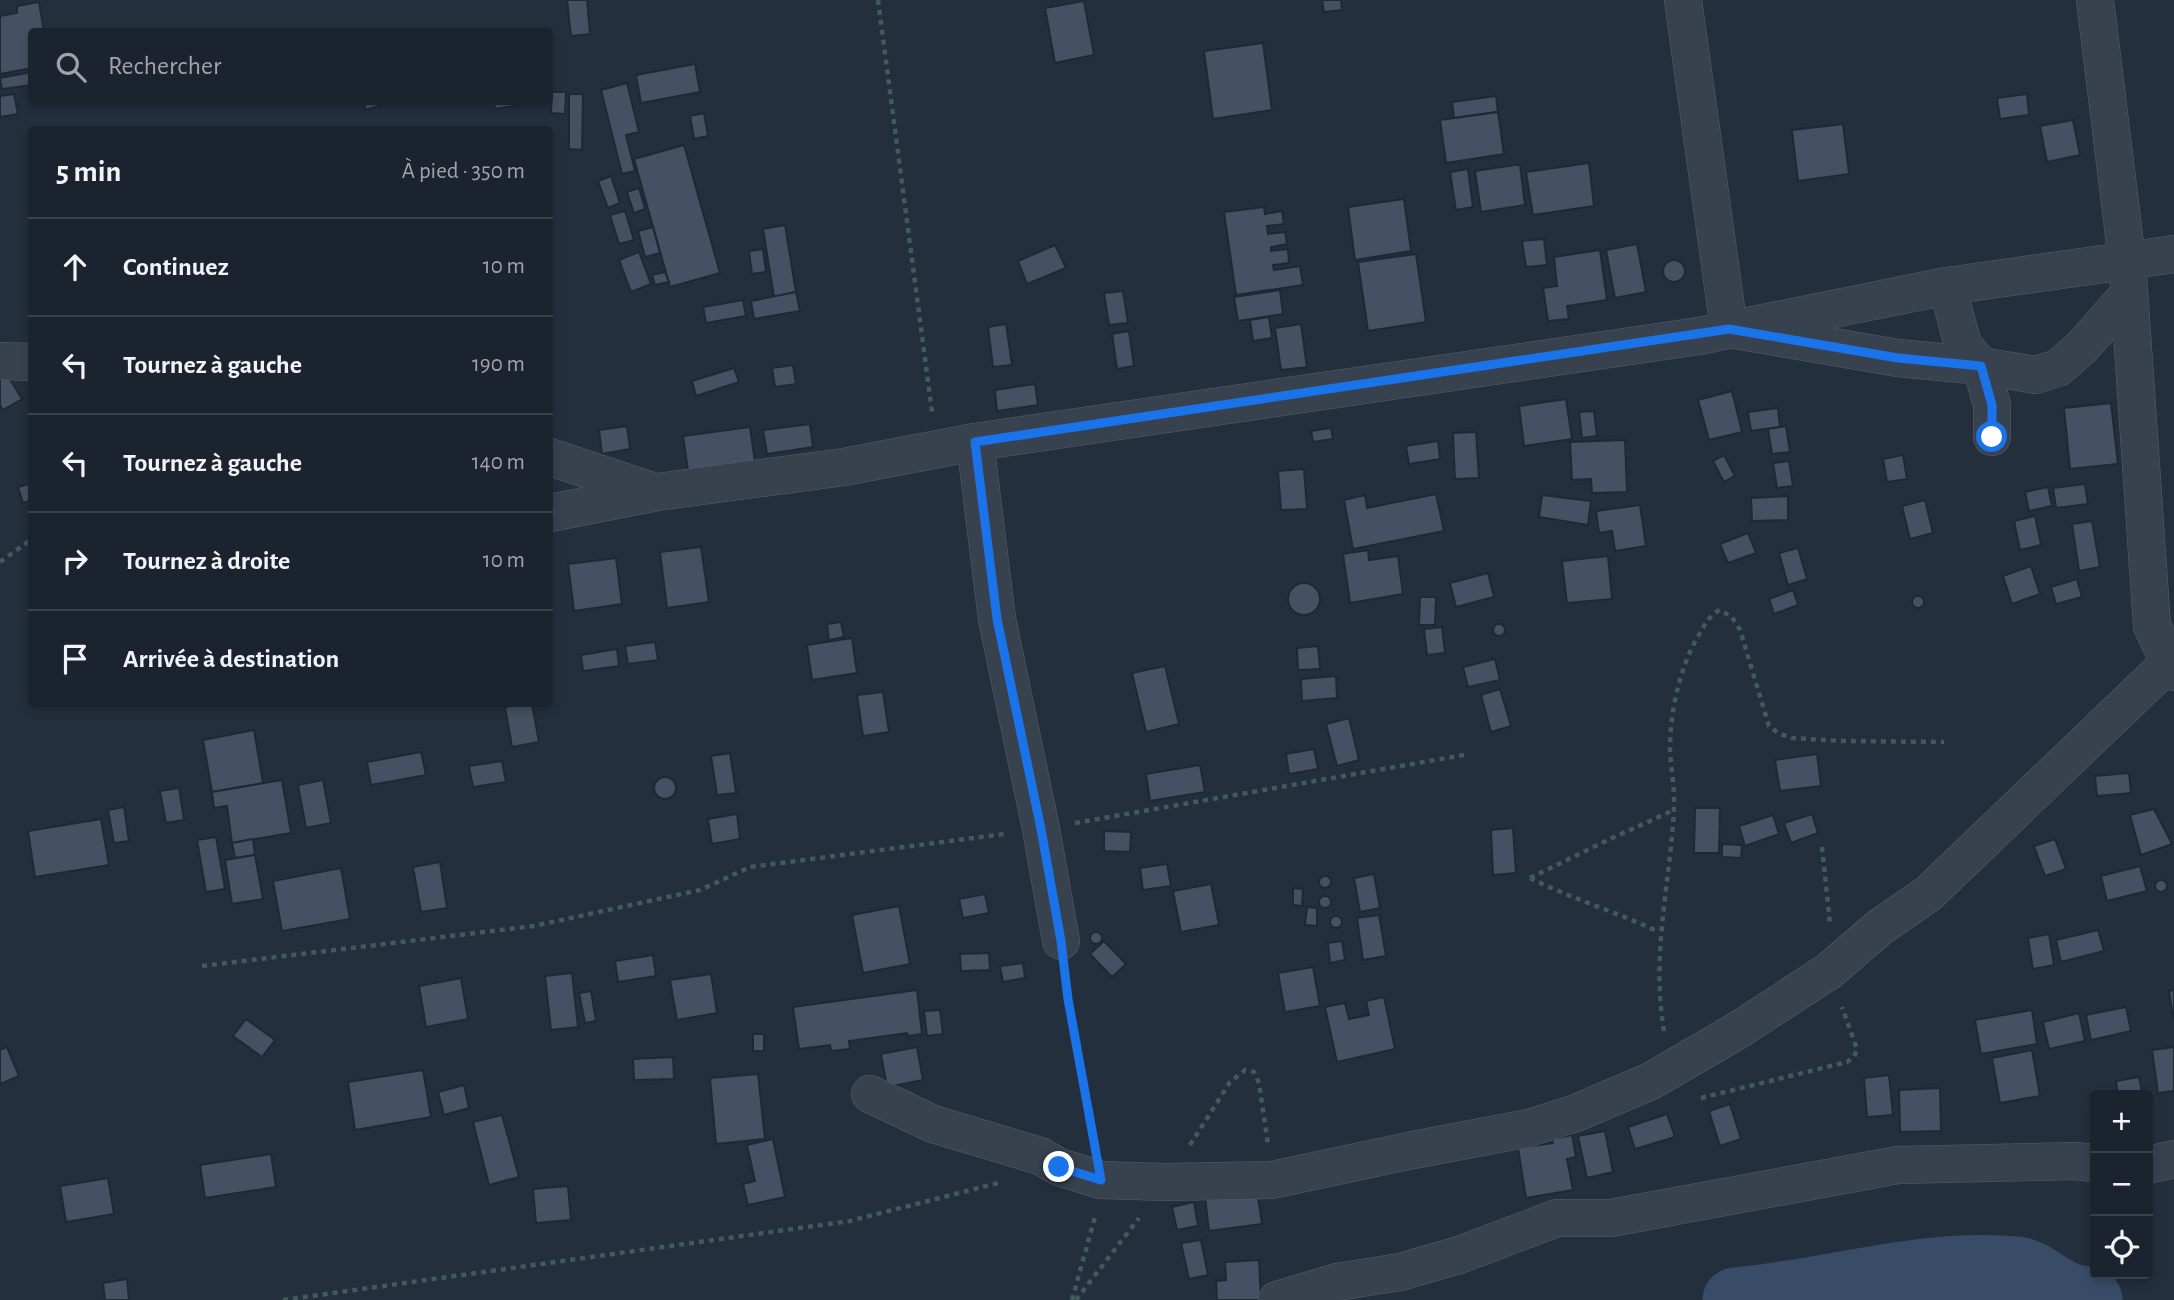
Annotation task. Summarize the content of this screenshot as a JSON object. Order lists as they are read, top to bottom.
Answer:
{
  "page": {
    "search": "Rechercher",
    "heading": ["5 min", "À pied · 350 m"],
    "list": [
      ["Continuez", "10 m"],
      ["Tournez à gauche", "190 m"],
      ["Tournez à gauche", "140 m"],
      ["Tournez à droite", "10 m"],
      "Arrivée à destination"
    ],
    "map_buttons": ["+", "−"]
  }
}
